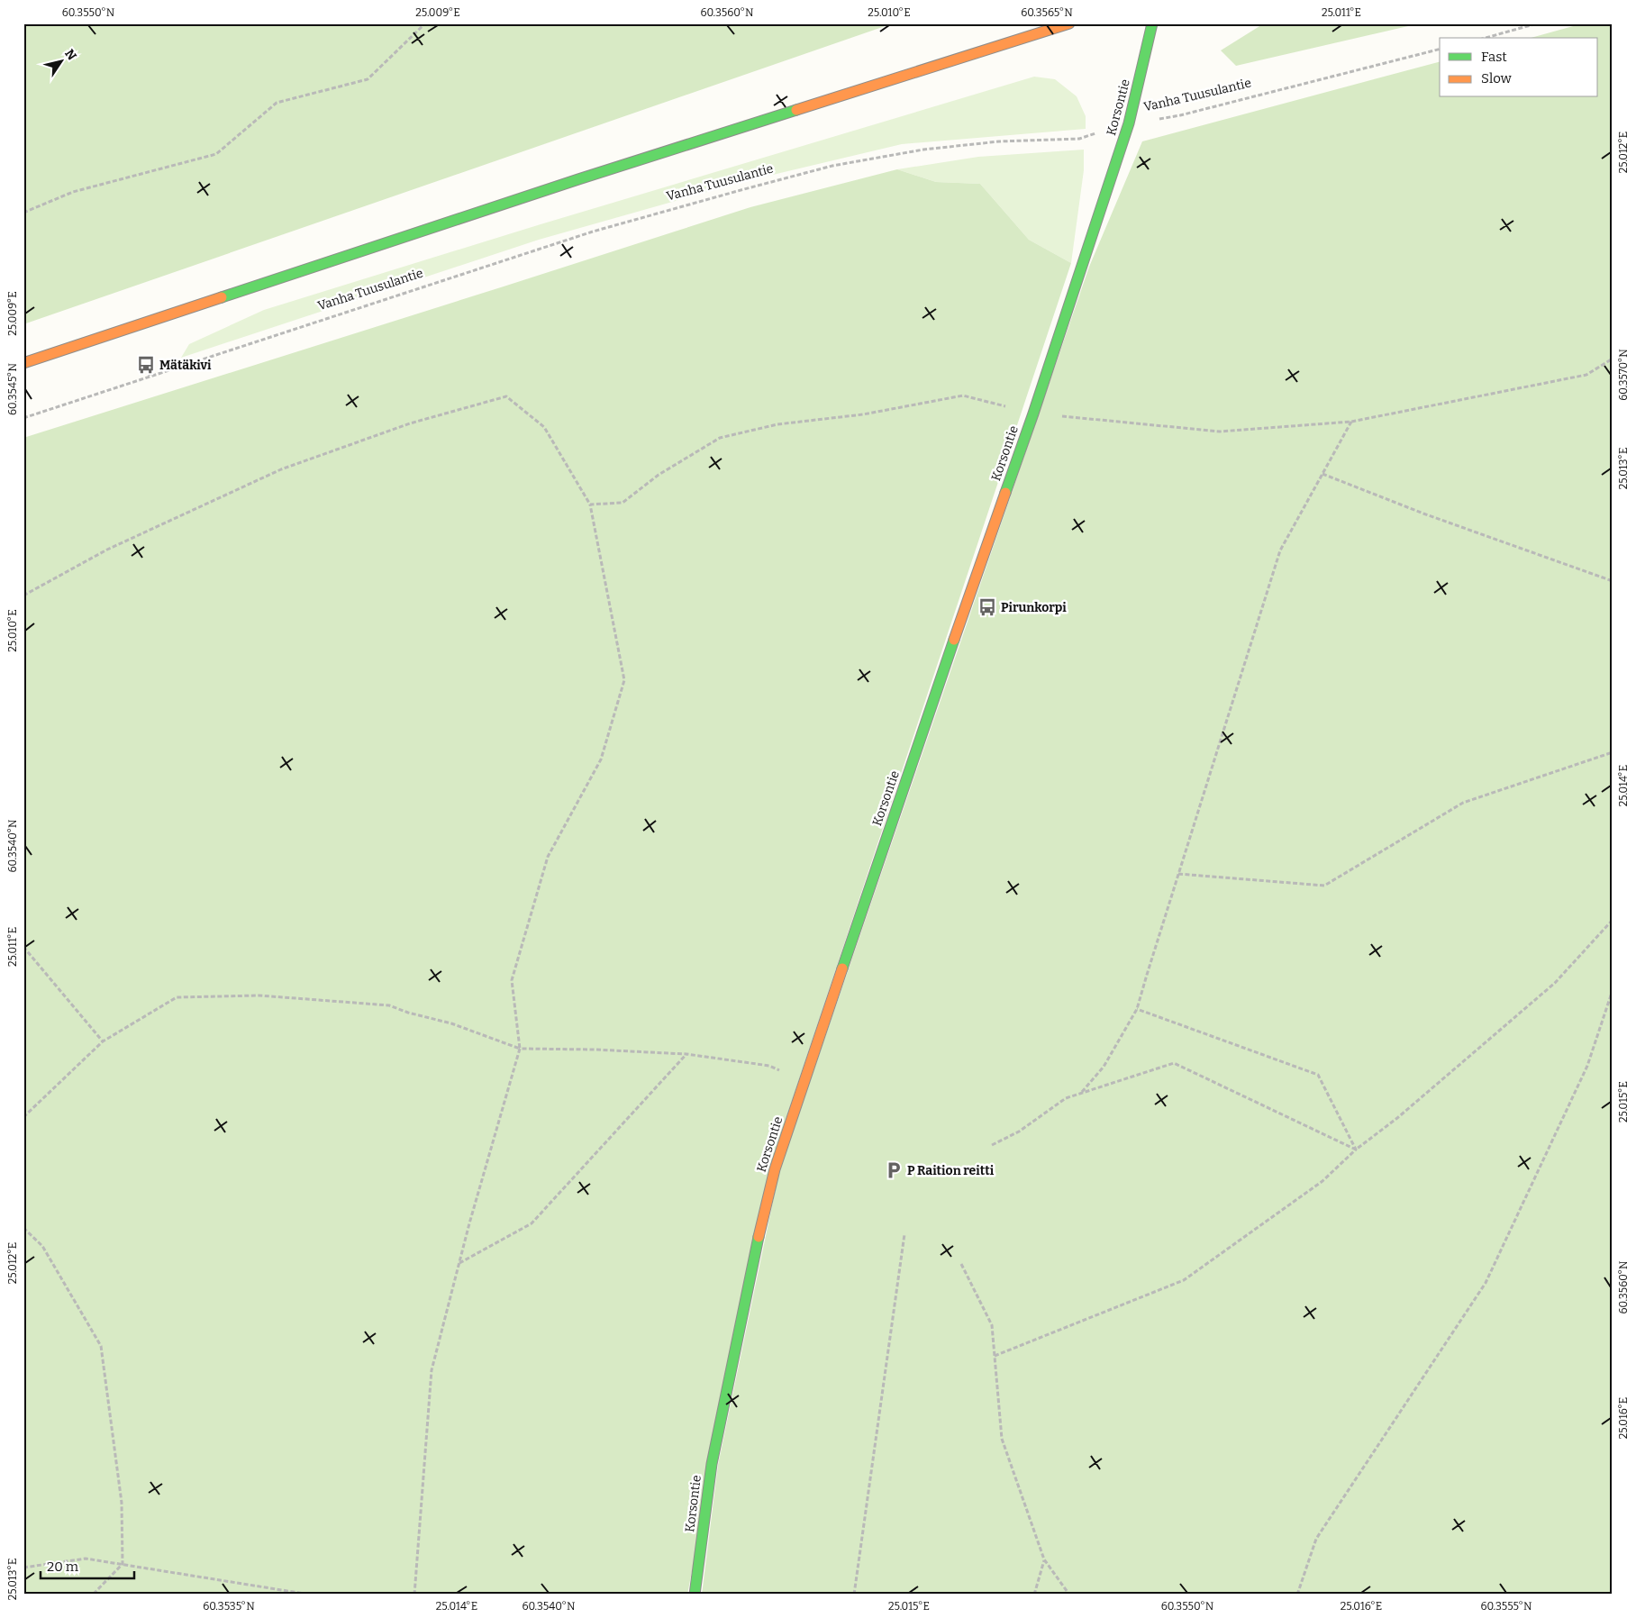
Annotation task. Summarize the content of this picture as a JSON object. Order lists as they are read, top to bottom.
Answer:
{
  "streets": {
    "main road": ["Korsontie"],
    "path": ["Vanha Tuusulantie"]
  },
  "crossings": [
    ["Vanha Tuusulantie", "Korsontie"]
  ],
  "places": {
    "bus stop": ["Mätäkivi", "Pirunkorpi"],
    "parking": ["P Raition reitti"]
  },
  "legend": ["Fast", "Slow"],
  "scale_bar": "20 m",
  "north": "top right",
  "coordinates": [
    "60.3550°N",
    "25.009°E",
    "60.3560°N",
    "25.010°E",
    "60.3565°N",
    "25.011°E",
    "25.012°E",
    "60.3570°N",
    "60.3545°N",
    "25.013°E",
    "25.014°E",
    "60.3540°N",
    "25.015°E",
    "25.016°E",
    "60.3535°N",
    "60.3555°N"
  ]
}
